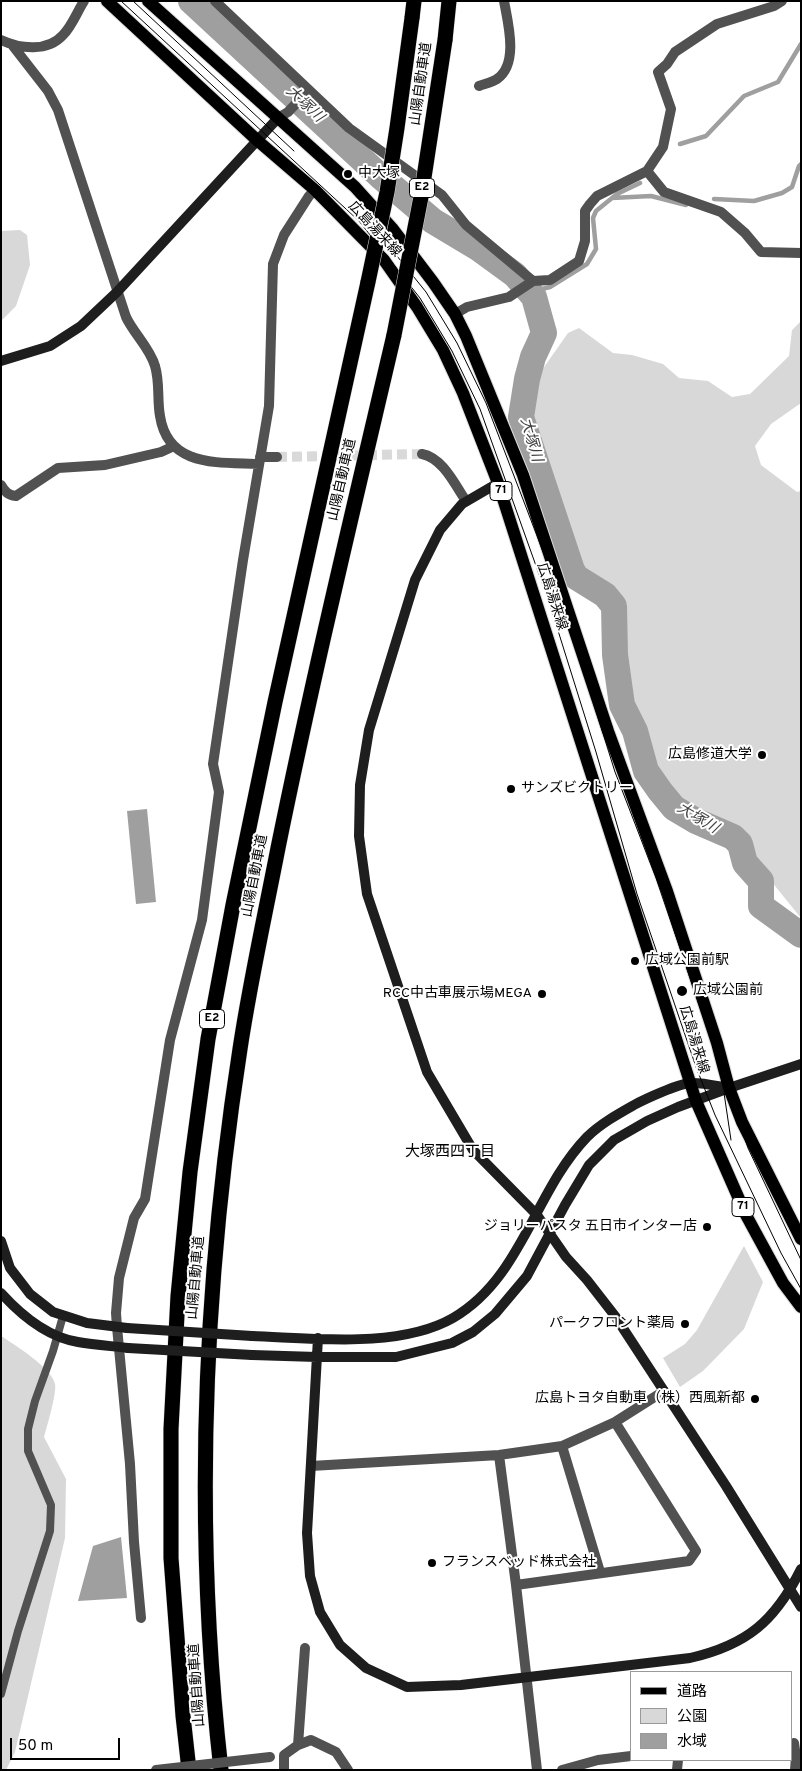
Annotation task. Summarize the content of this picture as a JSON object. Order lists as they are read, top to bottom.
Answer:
{
  "streets": {
    "highway": ["山陽自動車道", "E2"],
    "main road": ["広島湯来線", "71"]
  },
  "districts": ["大塚西四丁目"],
  "water": ["大塚川"],
  "places": [
    "中大塚",
    "広島修道大学",
    "サンズビクトリー",
    "広域公園前駅",
    "広域公園前",
    "RCC中古車展示場MEGA",
    "ジョリーパスタ 五日市インター店",
    "パークフロント薬局",
    "広島トヨタ自動車（株）西風新都",
    "フランスベッド株式会社"
  ],
  "legend": ["道路", "公園", "水域"],
  "scale_bar": "50 m"
}
